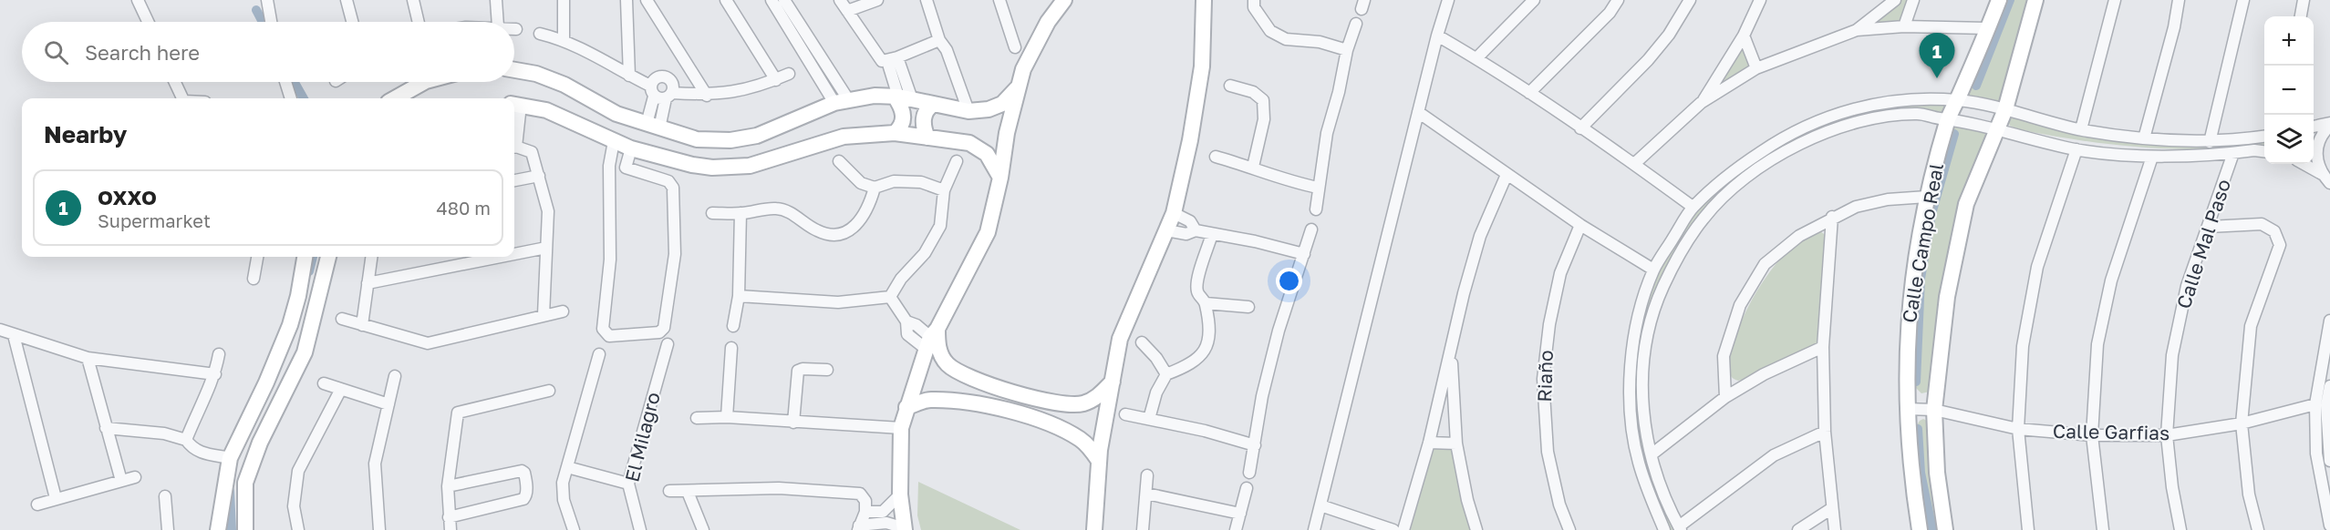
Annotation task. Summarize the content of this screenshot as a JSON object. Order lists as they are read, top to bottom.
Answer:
{
  "streets": {
    "street": [
      "Calle Campo Real",
      "Calle Mal Paso",
      "Riaño",
      "Calle Garfias",
      "El Milagro"
    ]
  },
  "crossings": [
    ["Calle Campo Real", "Calle Garfias"],
    ["Calle Mal Paso", "Calle Garfias"]
  ],
  "page": {
    "map_buttons": ["+", "−"],
    "search": "Search here",
    "pins": "1",
    "heading": "Nearby",
    "list": [
      {
        "mark": "1",
        "name": "OXXO",
        "note": "Supermarket",
        "value": "480 m"
      }
    ]
  }
}
